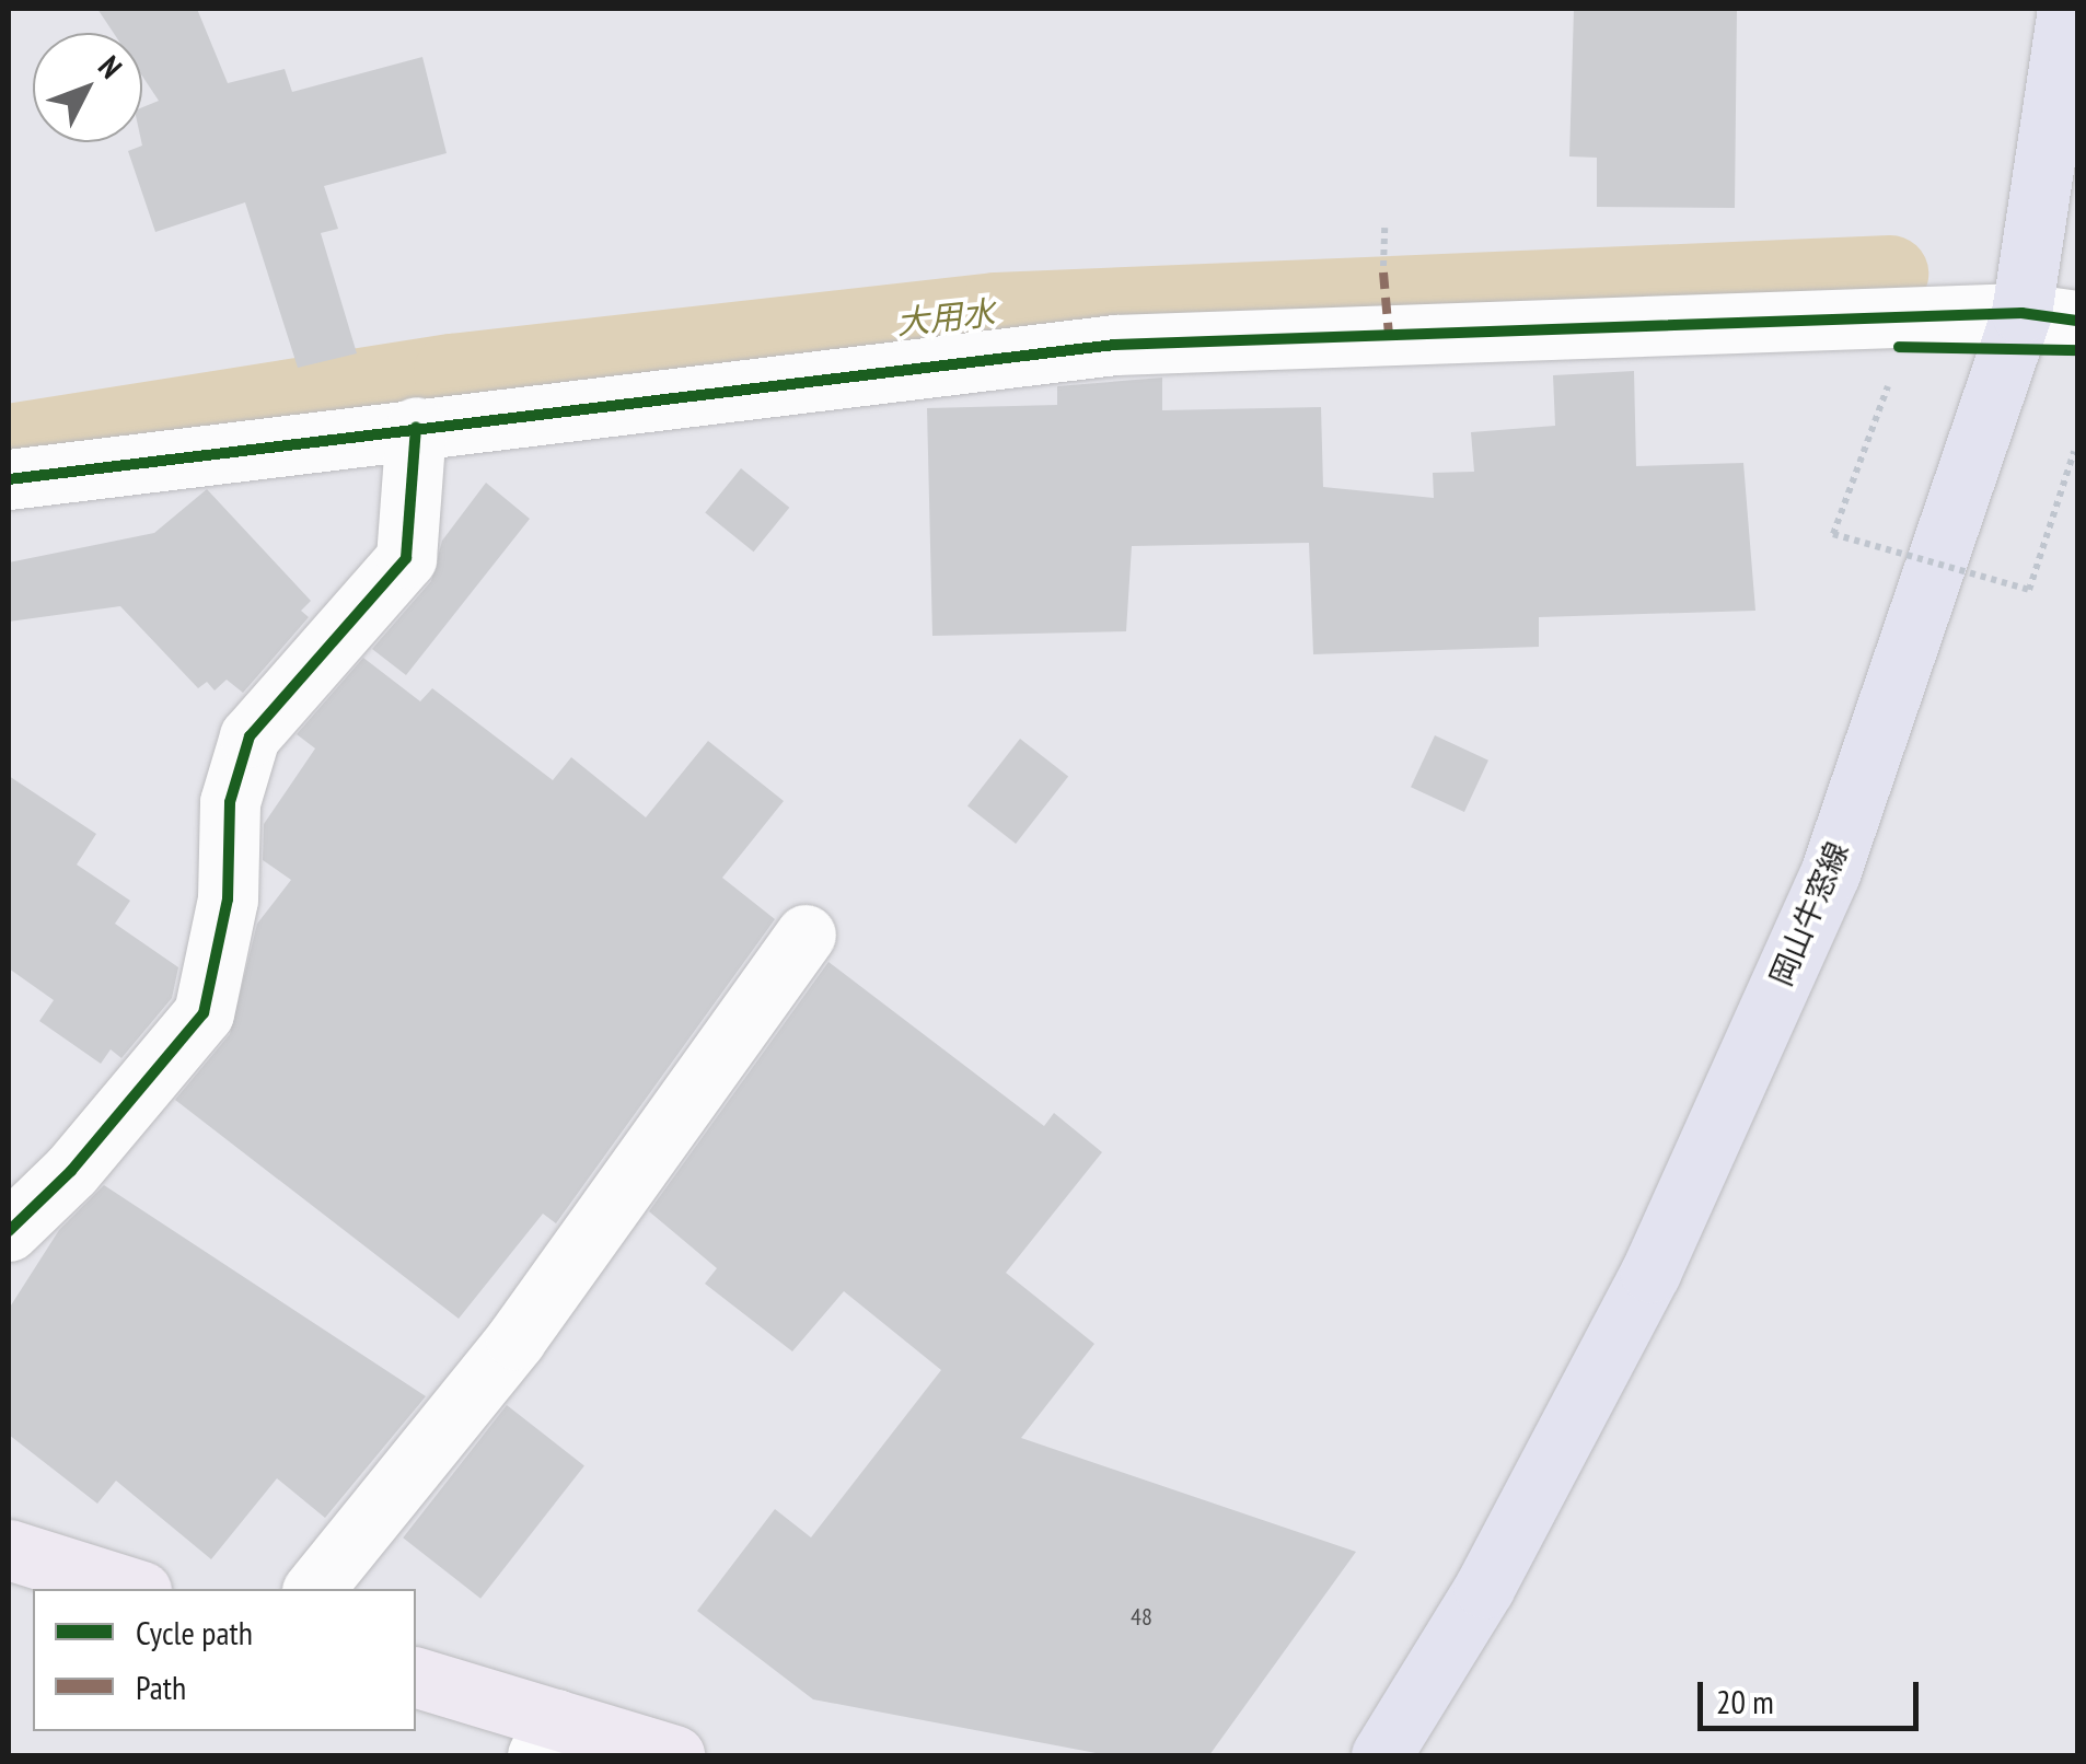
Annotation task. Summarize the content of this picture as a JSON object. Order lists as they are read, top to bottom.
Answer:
{
  "streets": {
    "main road": ["岡山牛窓線"]
  },
  "water": ["大用水"],
  "house_numbers": ["48"],
  "legend": ["Cycle path", "Path"],
  "scale_bar": "20 m",
  "north": "top right"
}
